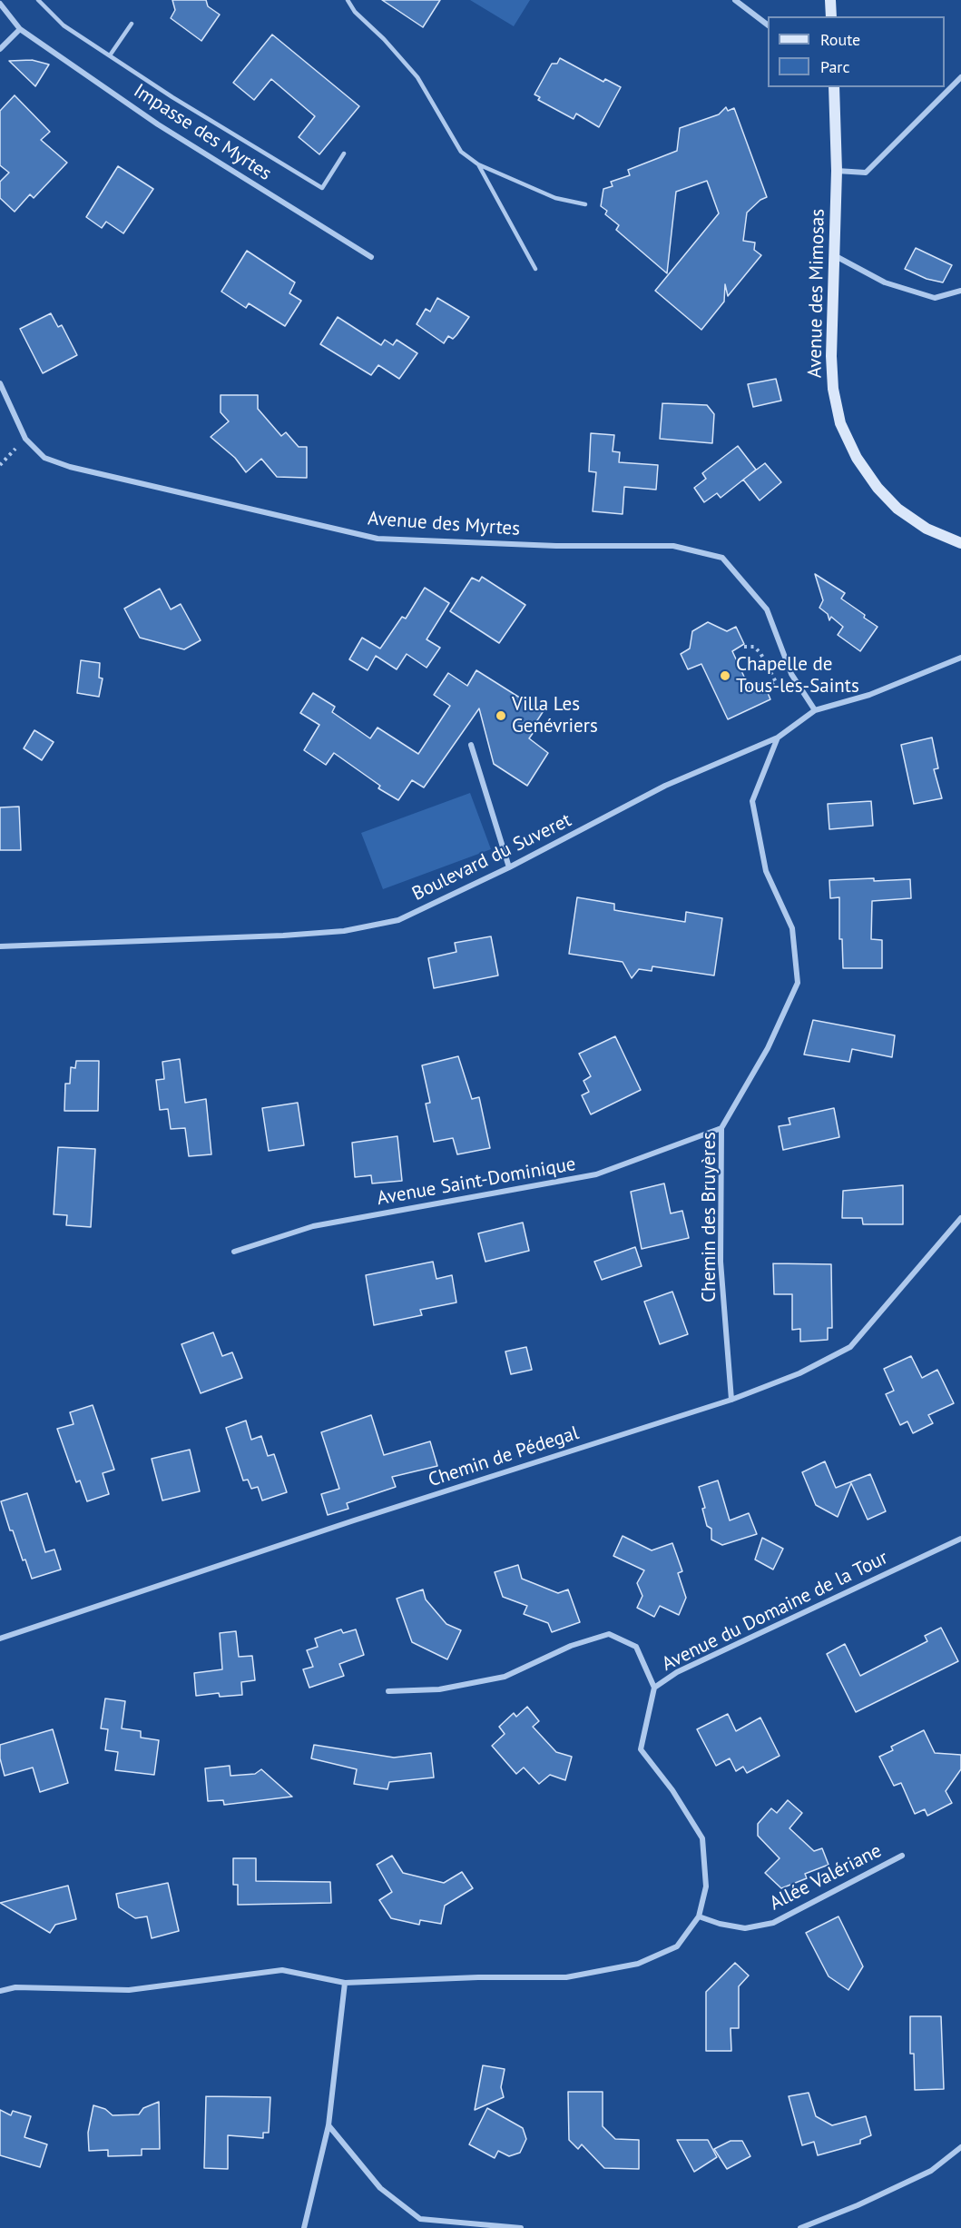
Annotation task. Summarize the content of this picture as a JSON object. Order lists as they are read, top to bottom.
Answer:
{
  "streets": {
    "street": [
      "Impasse des Myrtes",
      "Avenue des Mimosas",
      "Avenue des Myrtes",
      "Boulevard du Suveret",
      "Avenue Saint-Dominique",
      "Chemin des Bruyères",
      "Chemin de Pédegal",
      "Avenue du Domaine de la Tour",
      "Allée Valériane"
    ]
  },
  "crossings": [
    ["Avenue des Myrtes", "Boulevard du Suveret"],
    ["Boulevard du Suveret", "Chemin des Bruyères"],
    ["Avenue Saint-Dominique", "Chemin des Bruyères"],
    ["Chemin des Bruyères", "Chemin de Pédegal"],
    ["Avenue du Domaine de la Tour", "Allée Valériane"]
  ],
  "places": ["Chapelle de Tous-les-Saints", "Villa Les Genévriers"],
  "legend": ["Route", "Parc"]
}
